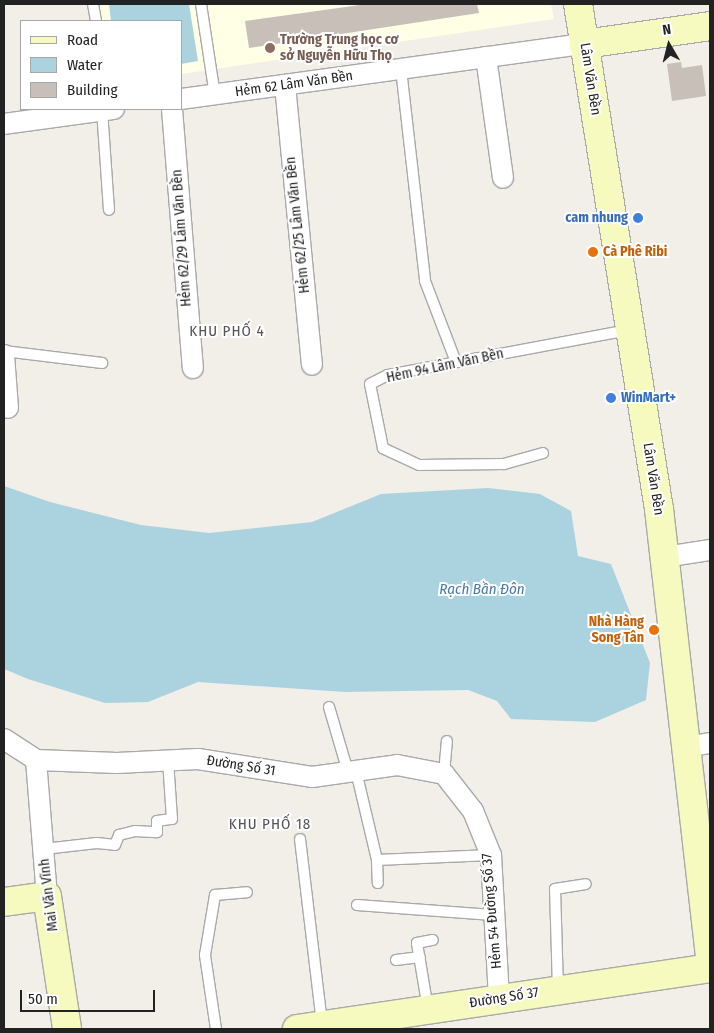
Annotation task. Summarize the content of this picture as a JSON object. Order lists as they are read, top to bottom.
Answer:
{
  "streets": {
    "street": [
      "Lâm Văn Bền",
      "Hẻm 62 Lâm Văn Bền",
      "Hẻm 62/25 Lâm Văn Bền",
      "Hẻm 62/29 Lâm Văn Bền",
      "Đường Số 31",
      "Mai Văn Vĩnh",
      "Hẻm 54 Đường Số 37",
      "Đường Số 37"
    ],
    "lane": ["Hẻm 94 Lâm Văn Bền"]
  },
  "crossings": [
    ["Lâm Văn Bền", "Hẻm 62 Lâm Văn Bền"],
    ["Lâm Văn Bền", "Hẻm 94 Lâm Văn Bền"],
    ["Hẻm 62 Lâm Văn Bền", "Hẻm 62/25 Lâm Văn Bền"],
    ["Đường Số 31", "Mai Văn Vĩnh"],
    ["Đường Số 31", "Hẻm 54 Đường Số 37"],
    ["Hẻm 54 Đường Số 37", "Đường Số 37"]
  ],
  "districts": ["KHU PHỐ 4", "KHU PHỐ 18"],
  "water": ["Rạch Bần Đôn"],
  "places": [
    "Trường Trung học cơ sở Nguyễn Hữu Thọ",
    "cam nhung",
    "Cà Phê Ribi",
    "WinMart+",
    "Nhà Hàng Song Tân"
  ],
  "legend": ["Road", "Water", "Building"],
  "scale_bar": "50 m",
  "north": "top"
}
